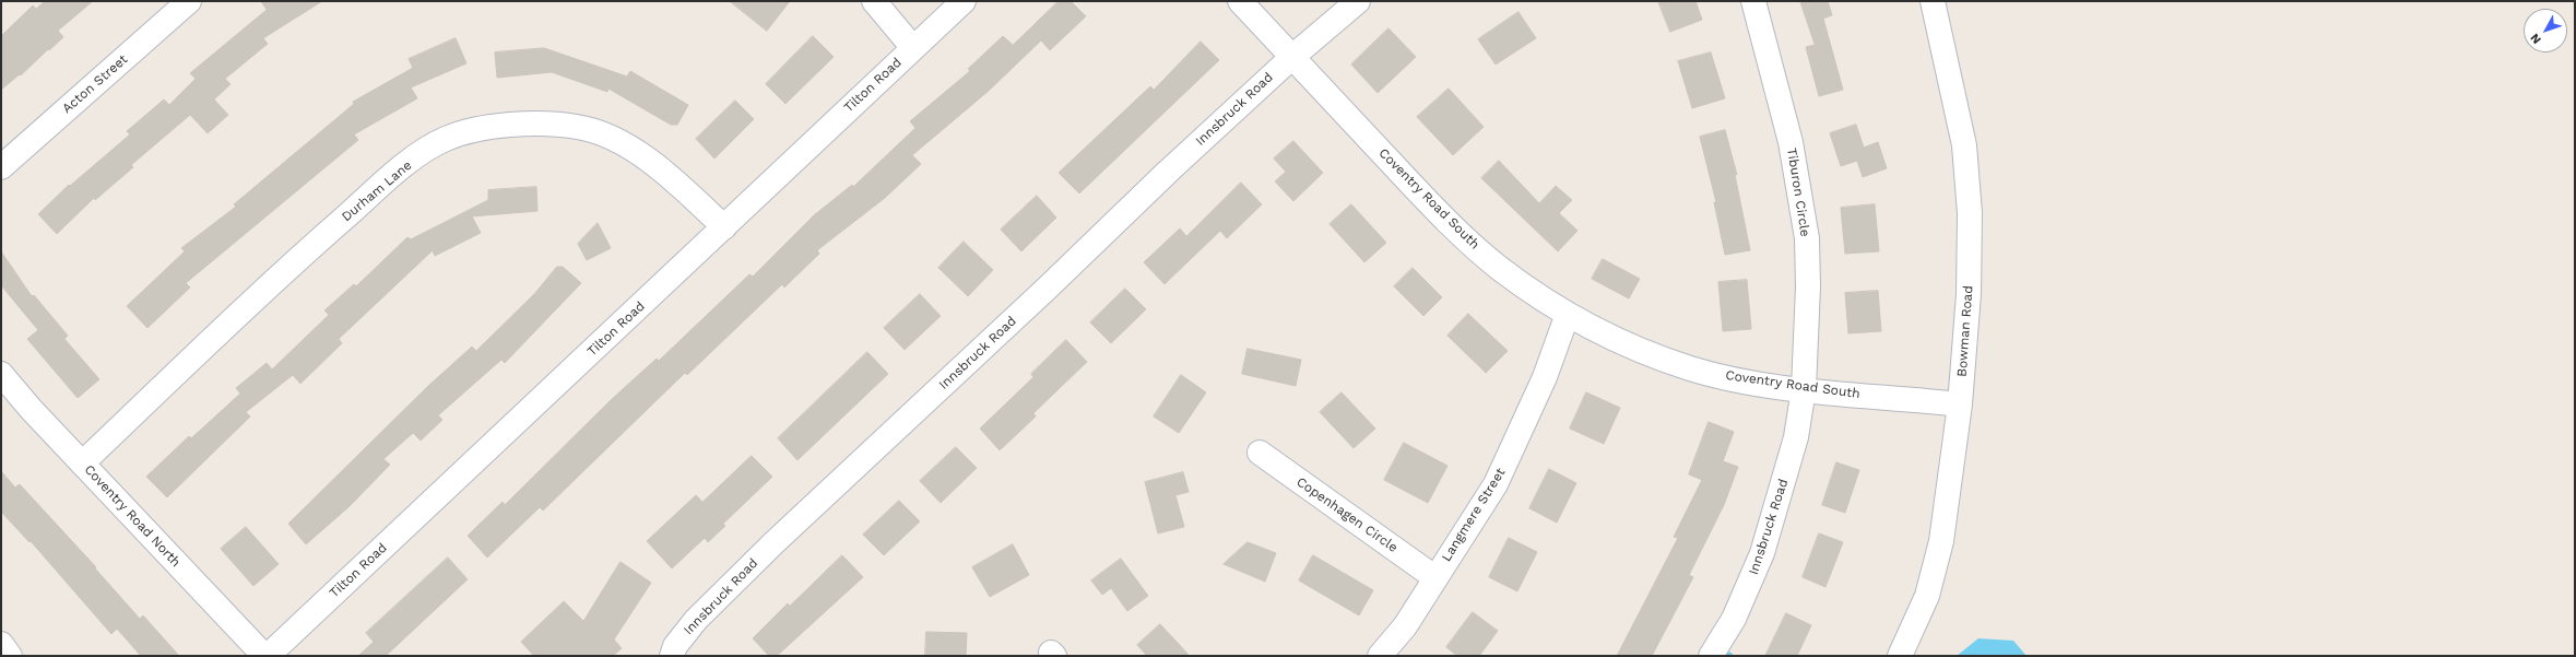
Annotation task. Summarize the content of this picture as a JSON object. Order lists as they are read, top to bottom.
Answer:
{
  "streets": {
    "street": [
      "Acton Street",
      "Tilton Road",
      "Innsbruck Road",
      "Durham Lane",
      "Tiburon Circle",
      "Coventry Road South",
      "Bowman Road",
      "Copenhagen Circle",
      "Langmere Street",
      "Coventry Road North"
    ]
  },
  "crossings": [
    ["Tilton Road", "Durham Lane"],
    ["Innsbruck Road", "Tiburon Circle"],
    ["Innsbruck Road", "Coventry Road South"],
    ["Durham Lane", "Coventry Road North"],
    ["Tiburon Circle", "Coventry Road South"],
    ["Coventry Road South", "Bowman Road"],
    ["Coventry Road South", "Langmere Street"],
    ["Copenhagen Circle", "Langmere Street"]
  ],
  "north": "bottom left"
}
